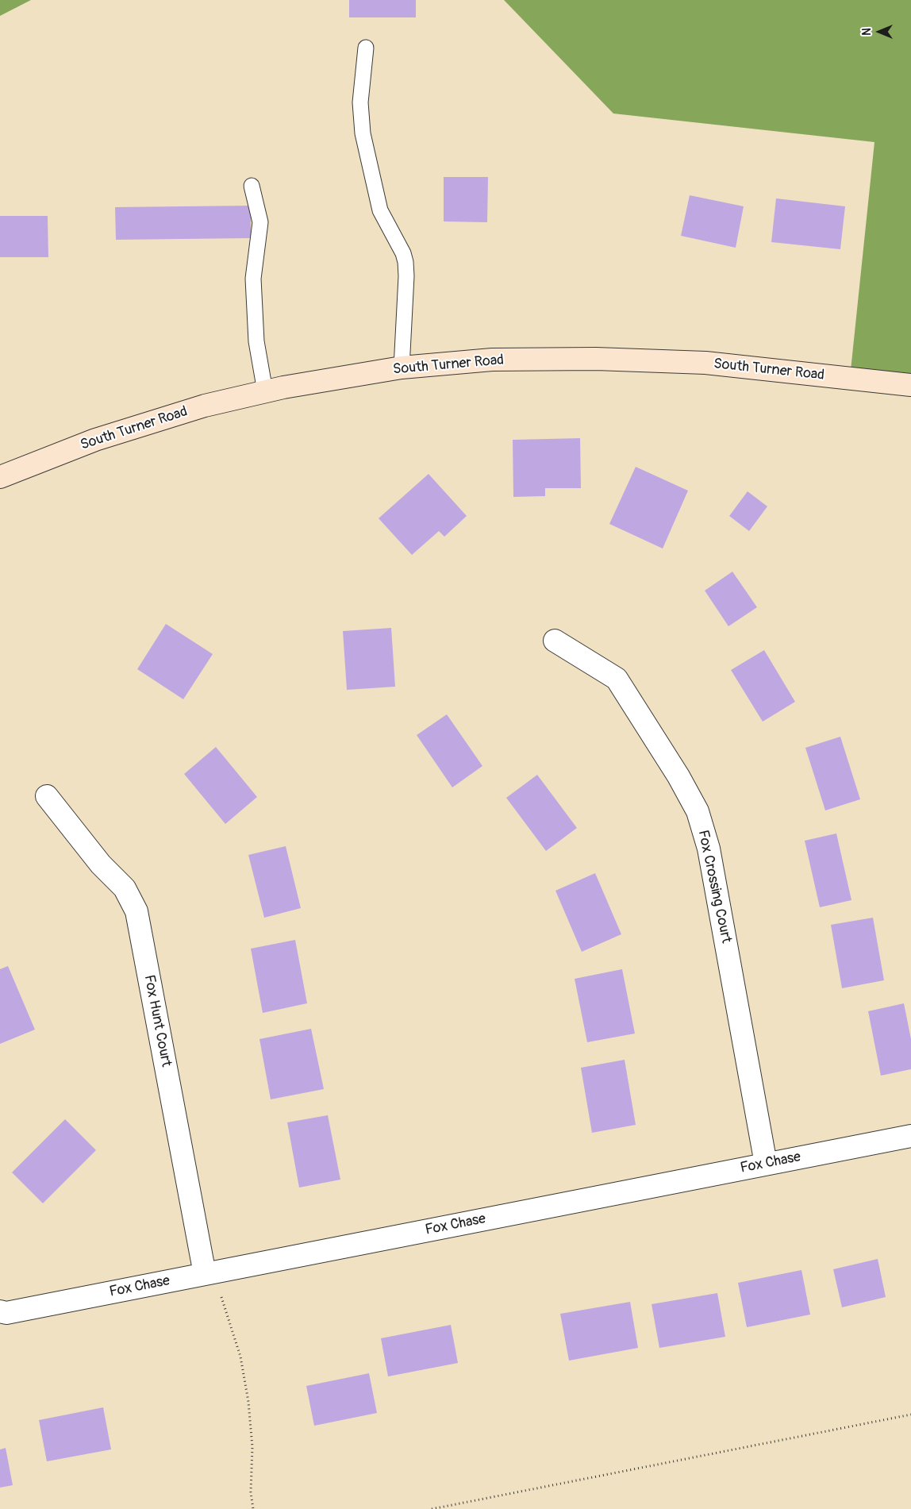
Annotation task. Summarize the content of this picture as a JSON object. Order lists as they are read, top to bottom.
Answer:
{
  "streets": {
    "street": [
      "South Turner Road",
      "Fox Crossing Court",
      "Fox Hunt Court",
      "Fox Chase"
    ]
  },
  "crossings": [
    ["Fox Crossing Court", "Fox Chase"],
    ["Fox Hunt Court", "Fox Chase"]
  ],
  "north": "left"
}
